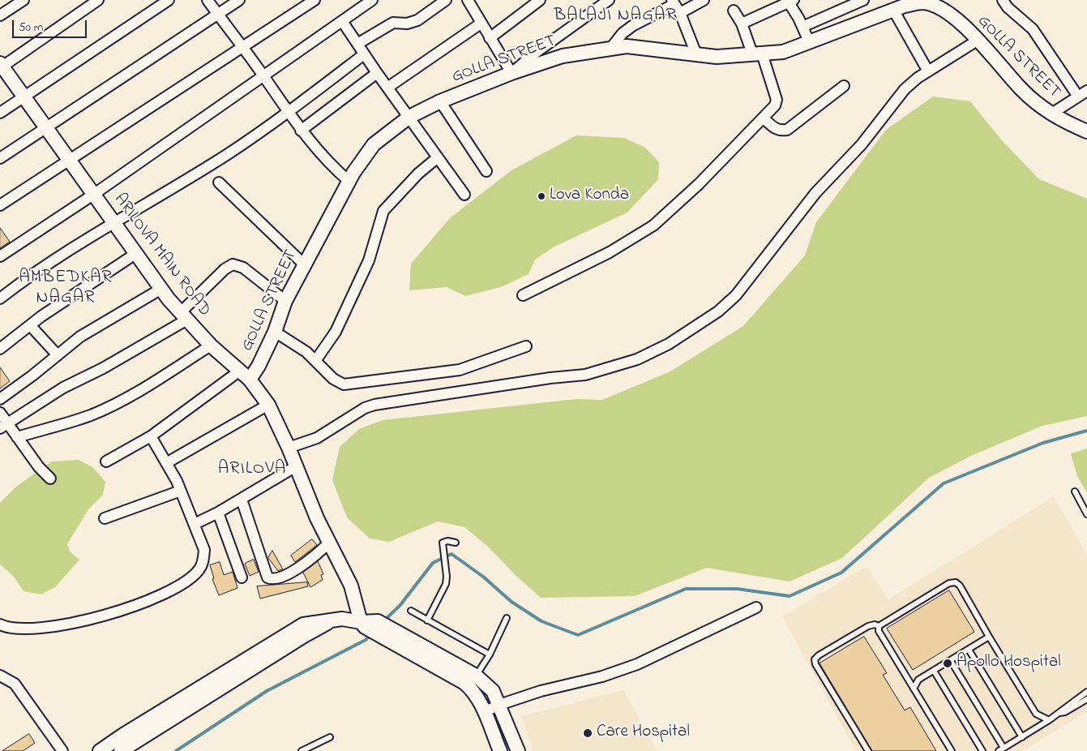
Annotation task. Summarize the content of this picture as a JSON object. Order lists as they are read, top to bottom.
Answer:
{
  "streets": {
    "street": ["GOLLA STREET", "ARILOVA MAIN ROAD"]
  },
  "crossings": [
    ["GOLLA STREET", "ARILOVA MAIN ROAD"]
  ],
  "districts": ["BALAJI NAGAR", "AMBEDKAR NAGAR", "ARILOVA"],
  "places": ["Lova Konda", "Apollo Hospital", "Care Hospital"],
  "scale_bar": "50 m"
}
